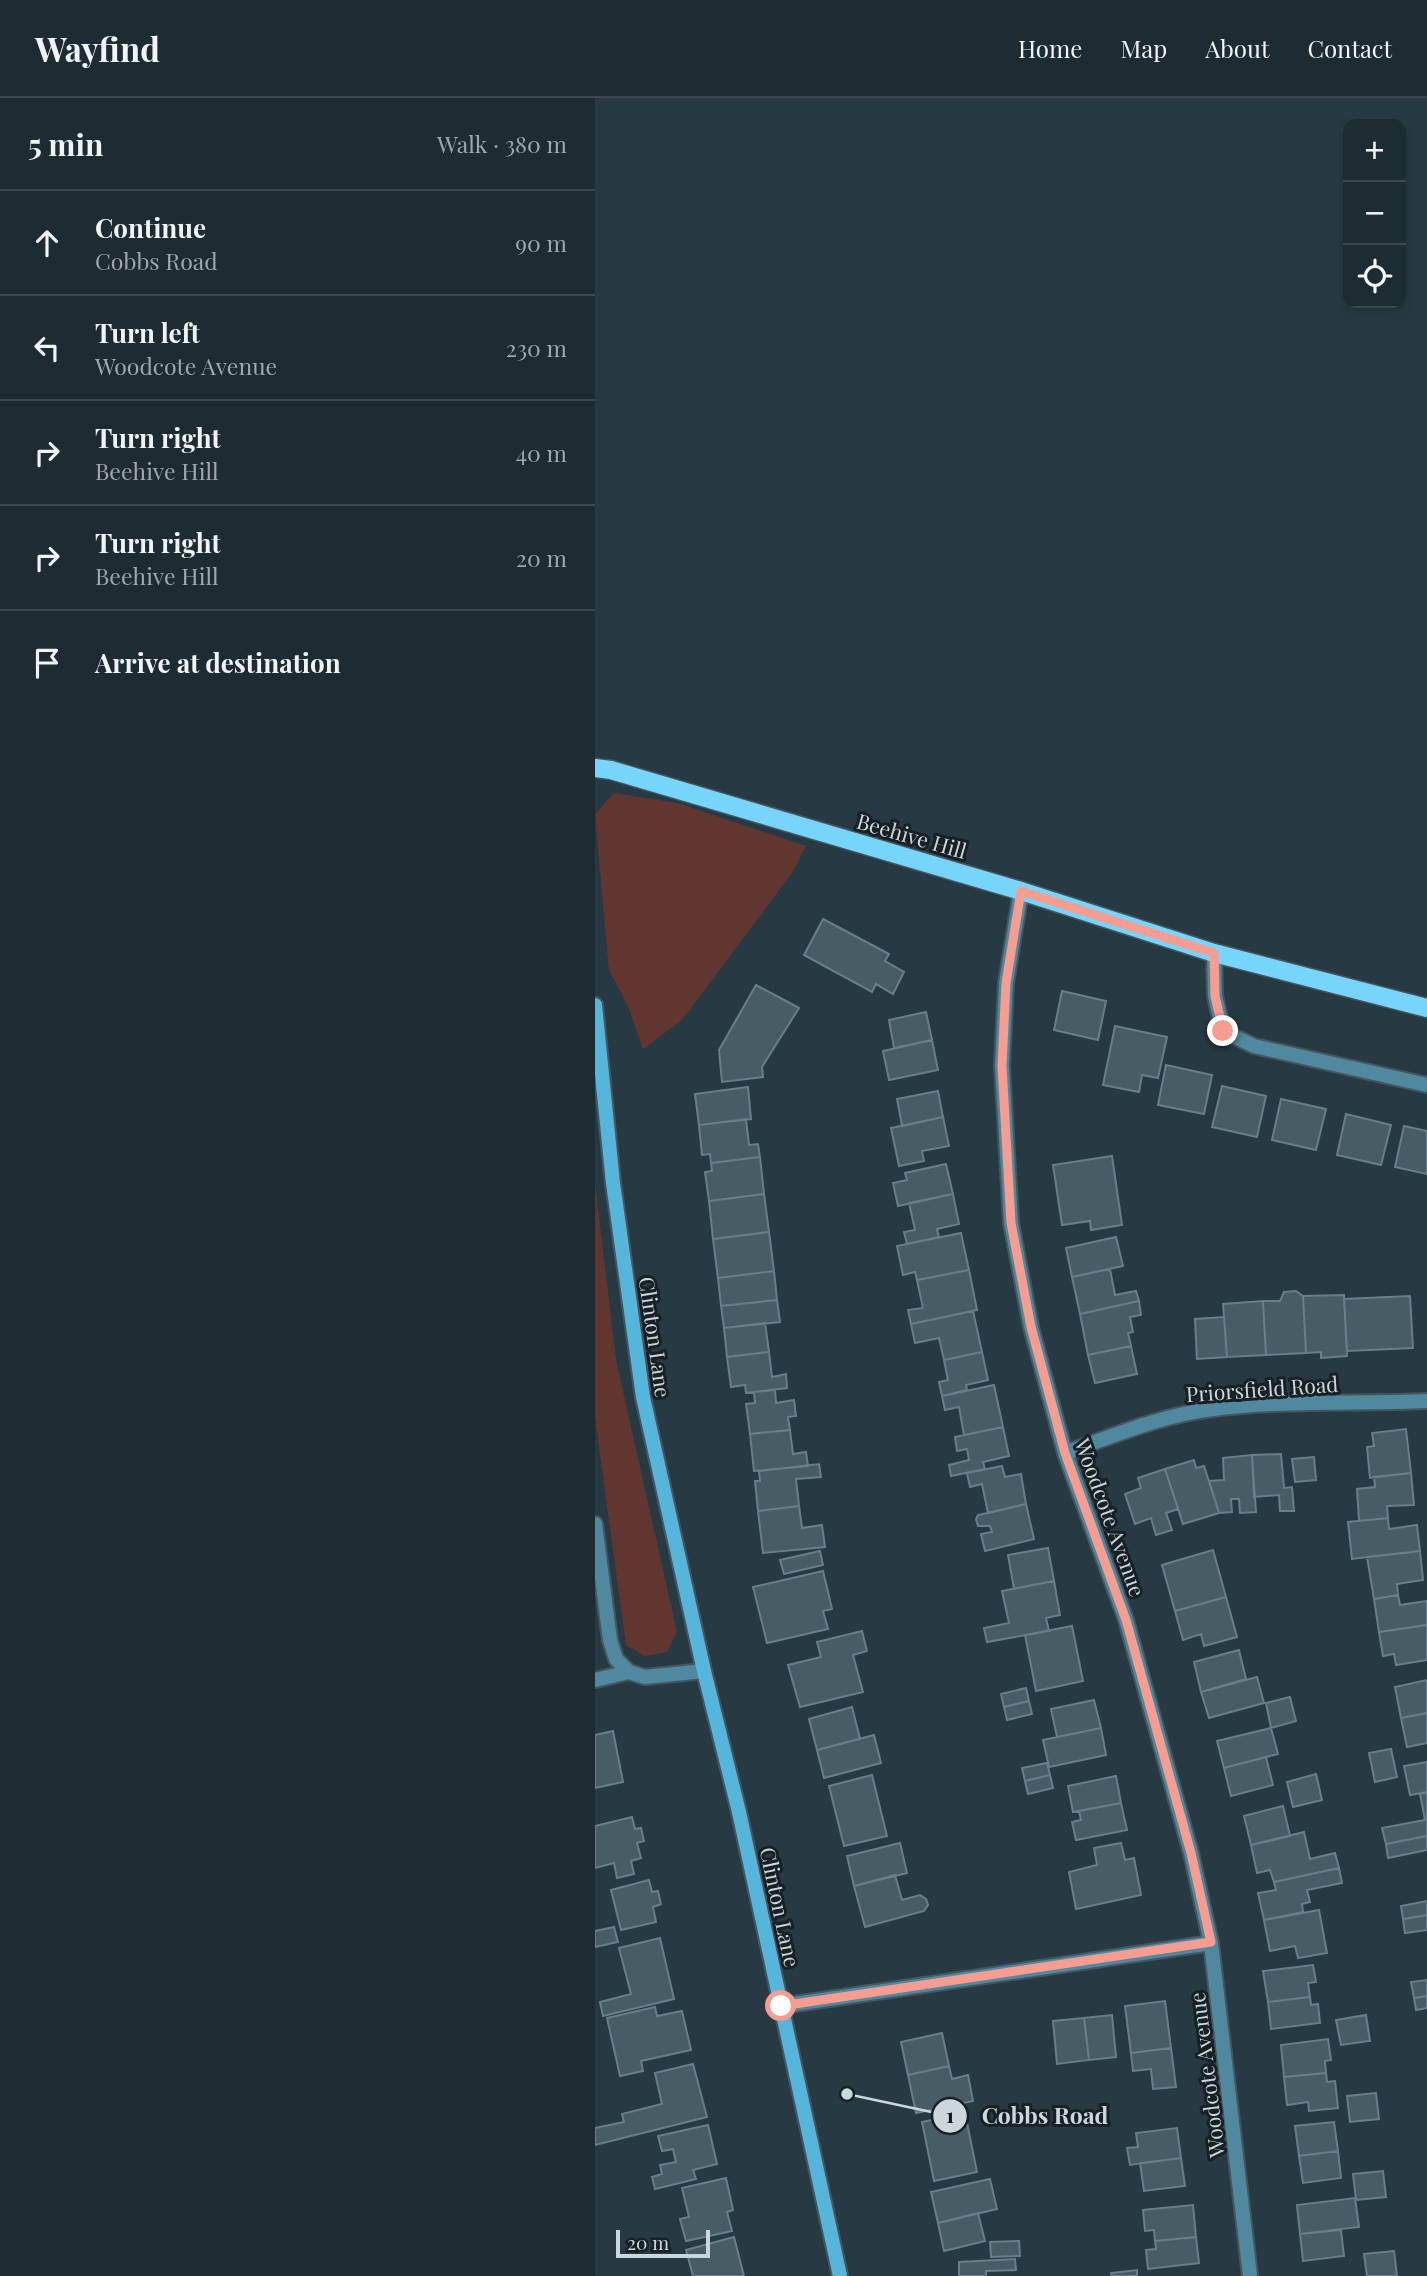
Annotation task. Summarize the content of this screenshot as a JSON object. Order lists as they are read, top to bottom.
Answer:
{
  "streets": {
    "main road": ["Beehive Hill", "Clinton Lane"],
    "street": ["Priorsfield Road", "Woodcote Avenue"]
  },
  "crossings": [
    ["Beehive Hill", "Woodcote Avenue"],
    ["Priorsfield Road", "Woodcote Avenue"]
  ],
  "places": ["Cobbs Road"],
  "scale_bar": "20 m",
  "page": {
    "header": "Wayfind",
    "nav": [
      "Home",
      "Map",
      "About",
      "Contact"
    ],
    "heading": ["5 min", "Walk · 380 m"],
    "map_buttons": ["+", "−"],
    "list": [
      ["Continue", "Cobbs Road", "90 m"],
      ["Turn left", "Woodcote Avenue", "230 m"],
      ["Turn right", "Beehive Hill", "40 m"],
      ["Turn right", "Beehive Hill", "20 m"],
      "Arrive at destination"
    ],
    "scale": "20 m"
  }
}
